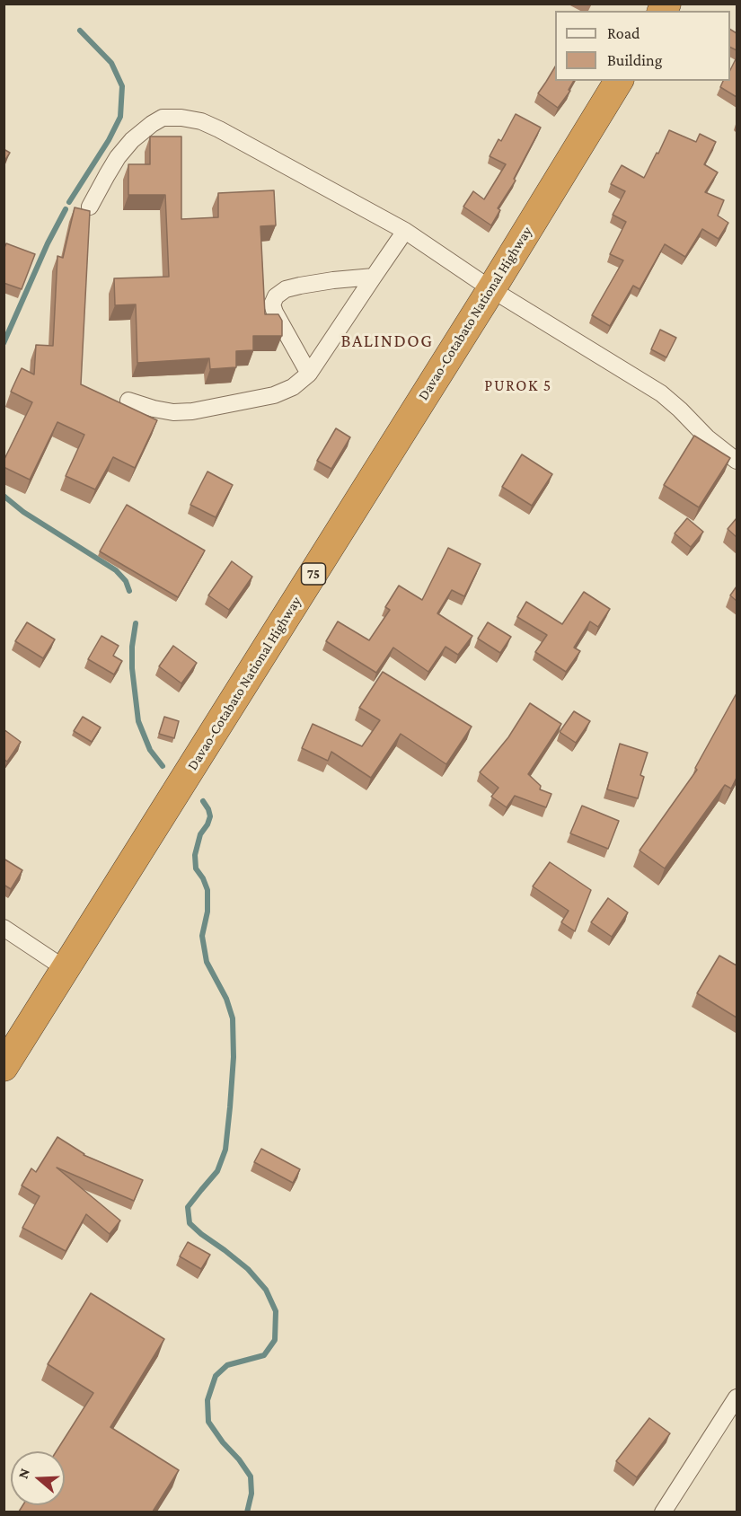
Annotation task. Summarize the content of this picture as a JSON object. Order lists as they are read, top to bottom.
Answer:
{
  "streets": {
    "highway": ["Davao-Cotabato National Highway", "75"]
  },
  "districts": ["BALINDOG", "PUROK 5"],
  "legend": ["Road", "Building"],
  "north": "left"
}
